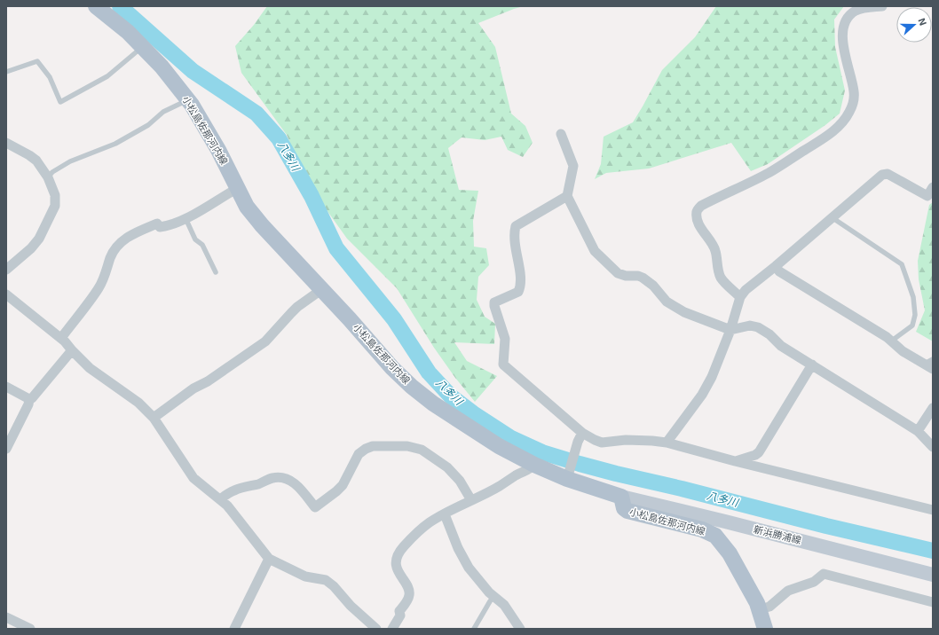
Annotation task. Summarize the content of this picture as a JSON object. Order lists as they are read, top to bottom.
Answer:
{
  "streets": {
    "main road": ["小松島佐那河内線", "新浜勝浦線"]
  },
  "crossings": [
    ["小松島佐那河内線", "新浜勝浦線"]
  ],
  "water": ["八多川"],
  "north": "right"
}
